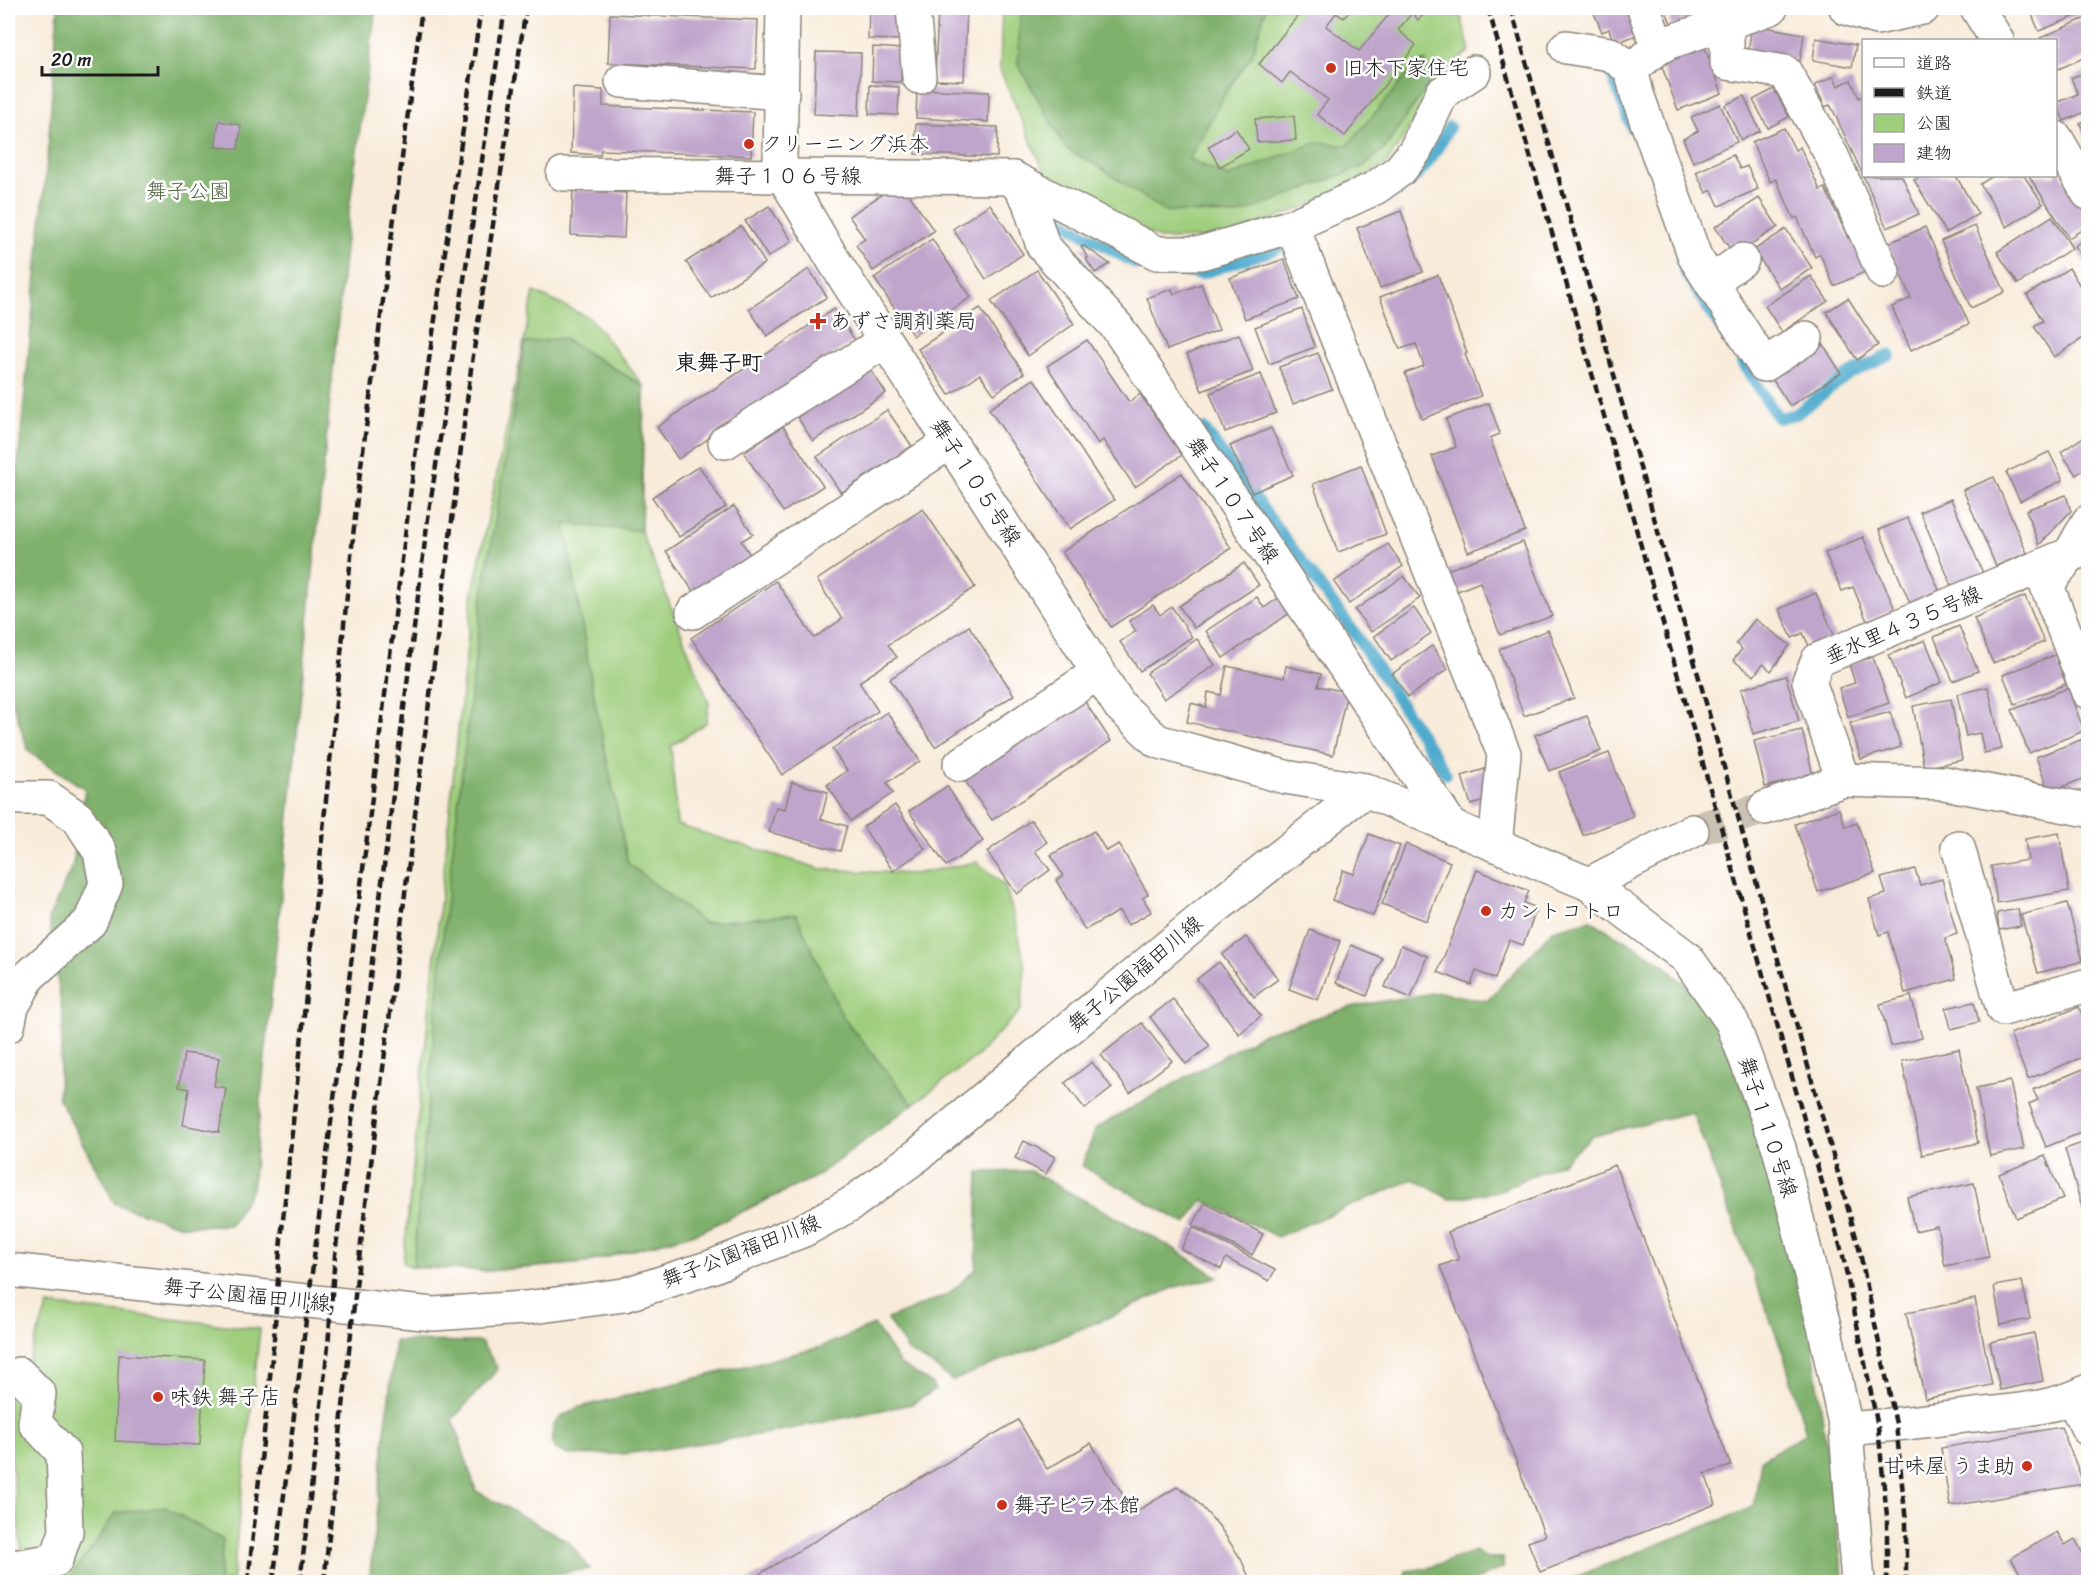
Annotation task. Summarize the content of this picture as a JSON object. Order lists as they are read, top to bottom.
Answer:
{
  "streets": {
    "street": [
      "舞子１０６号線",
      "舞子１０５号線",
      "舞子１０７号線",
      "垂水里４３５号線",
      "舞子公園福田川線",
      "舞子１１０号線"
    ]
  },
  "crossings": [
    ["舞子１０６号線", "舞子１０５号線"],
    ["舞子１０６号線", "舞子１０７号線"],
    ["舞子１０５号線", "舞子１０７号線"],
    ["舞子１０５号線", "舞子公園福田川線"],
    ["舞子１０５号線", "舞子１１０号線"]
  ],
  "districts": ["東舞子町"],
  "parks": ["舞子公園"],
  "places": {
    "other": [
      "旧木下家住宅",
      "クリーニング浜本",
      "カントコトロ",
      "味鉄 舞子店",
      "甘味屋 うま助",
      "舞子ビラ本館"
    ],
    "health": ["あずさ調剤薬局"]
  },
  "legend": [
    "道路",
    "鉄道",
    "公園",
    "建物"
  ],
  "scale_bar": "20 m"
}
